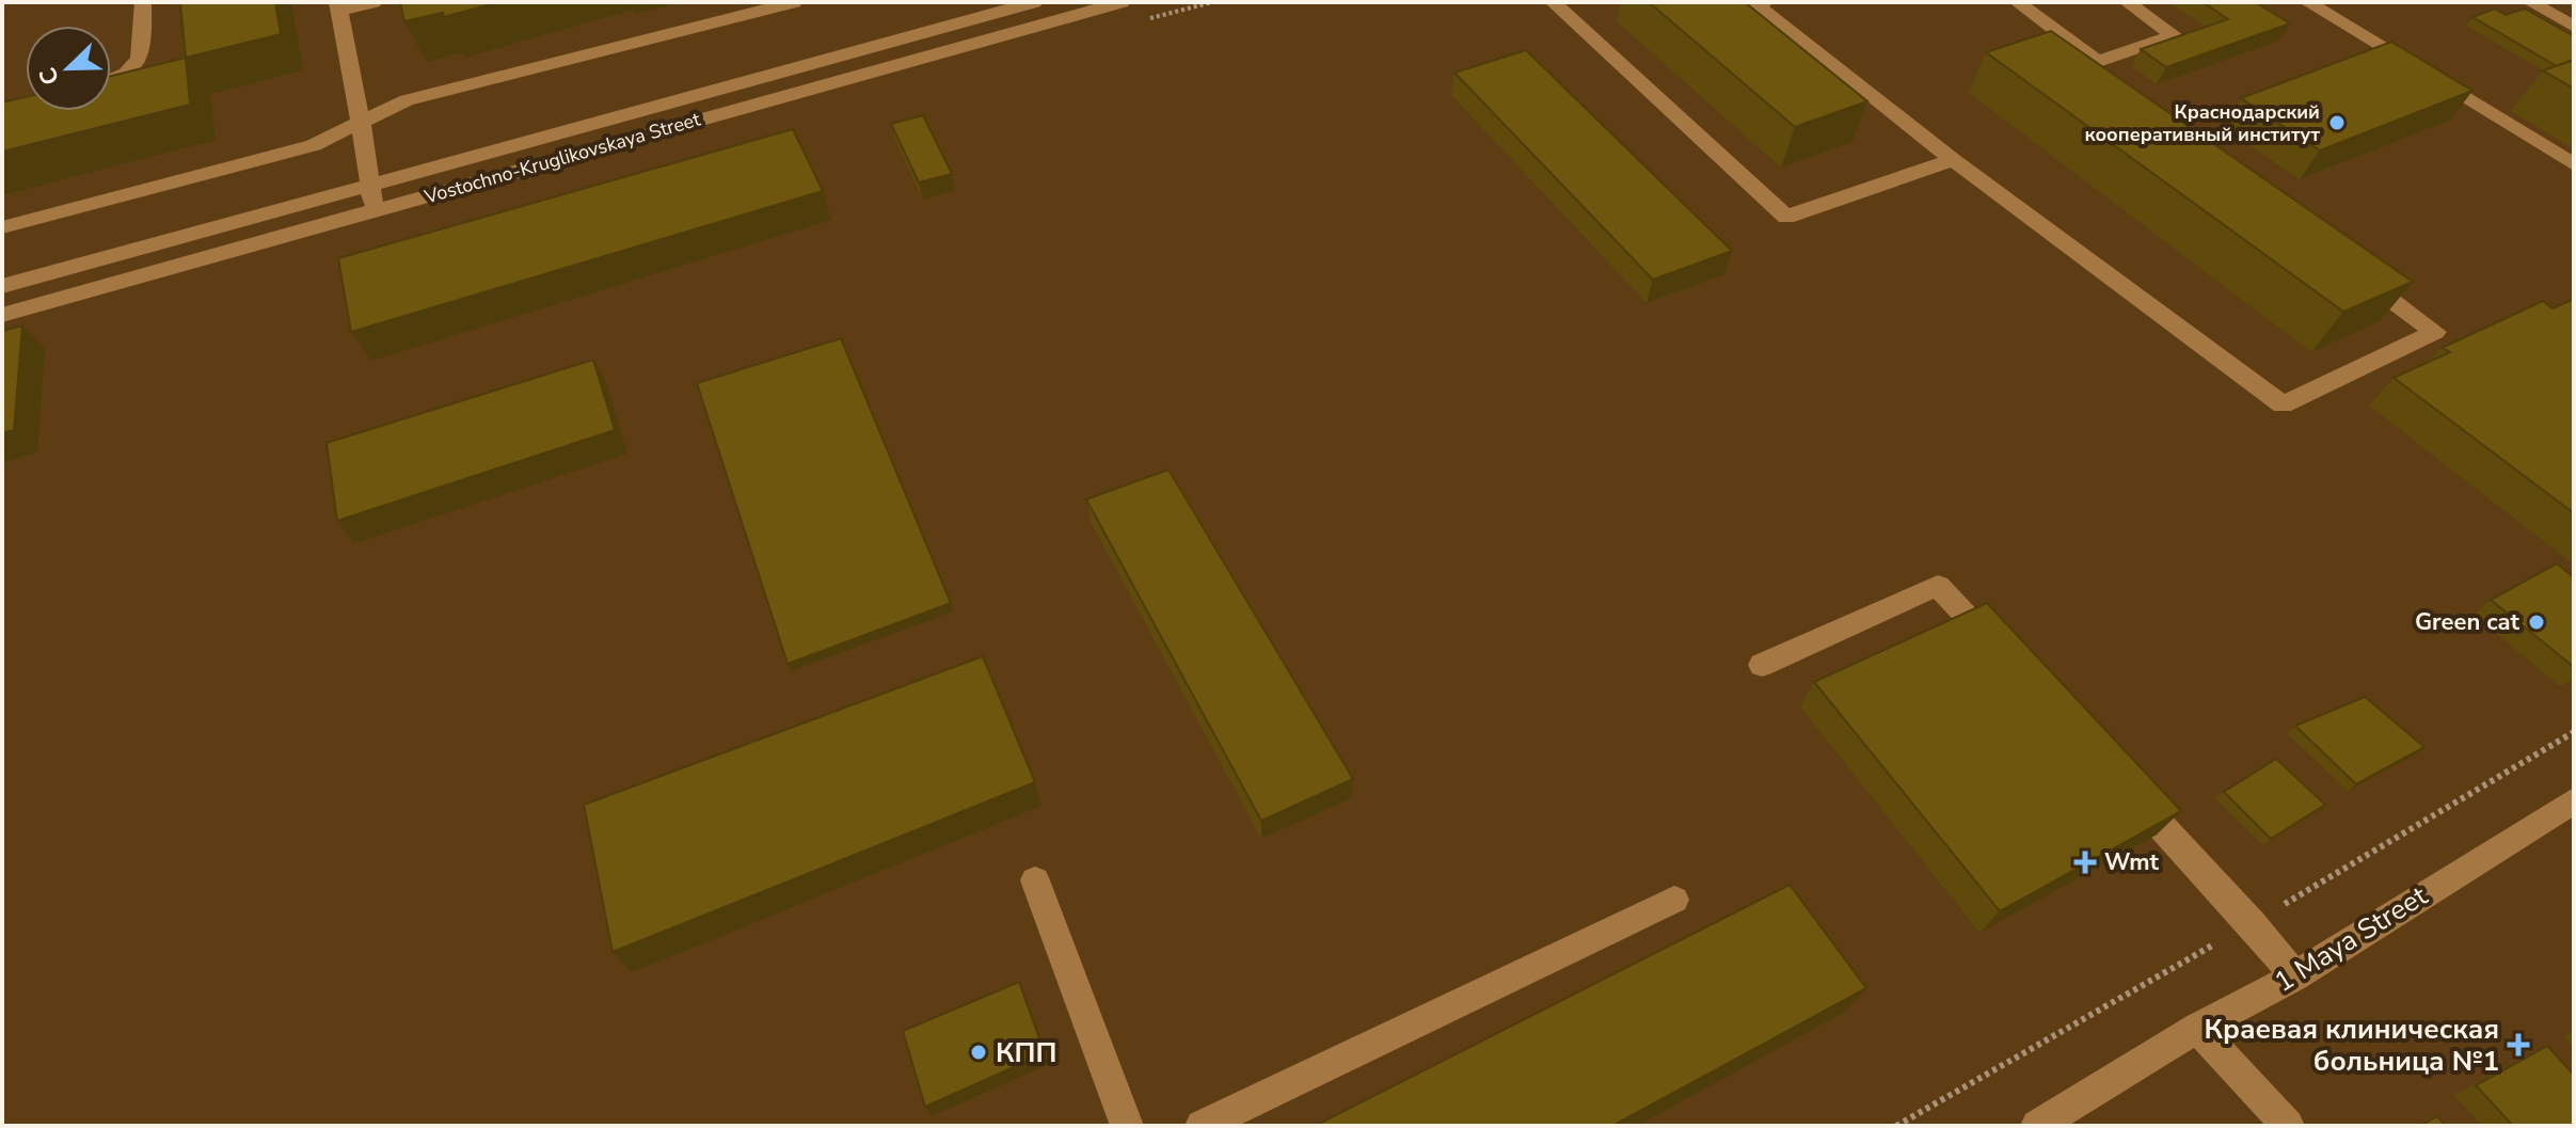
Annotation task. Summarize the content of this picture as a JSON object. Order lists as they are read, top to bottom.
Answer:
{
  "streets": {
    "street": ["Vostochno-Kruglikovskaya Street", "1 Maya Street"]
  },
  "places": {
    "other": ["Краснодарский кооперативный институт", "Green cat", "КПП"],
    "health": ["Wmt", "Краевая клиническая больница №1"]
  },
  "north": "bottom left"
}
